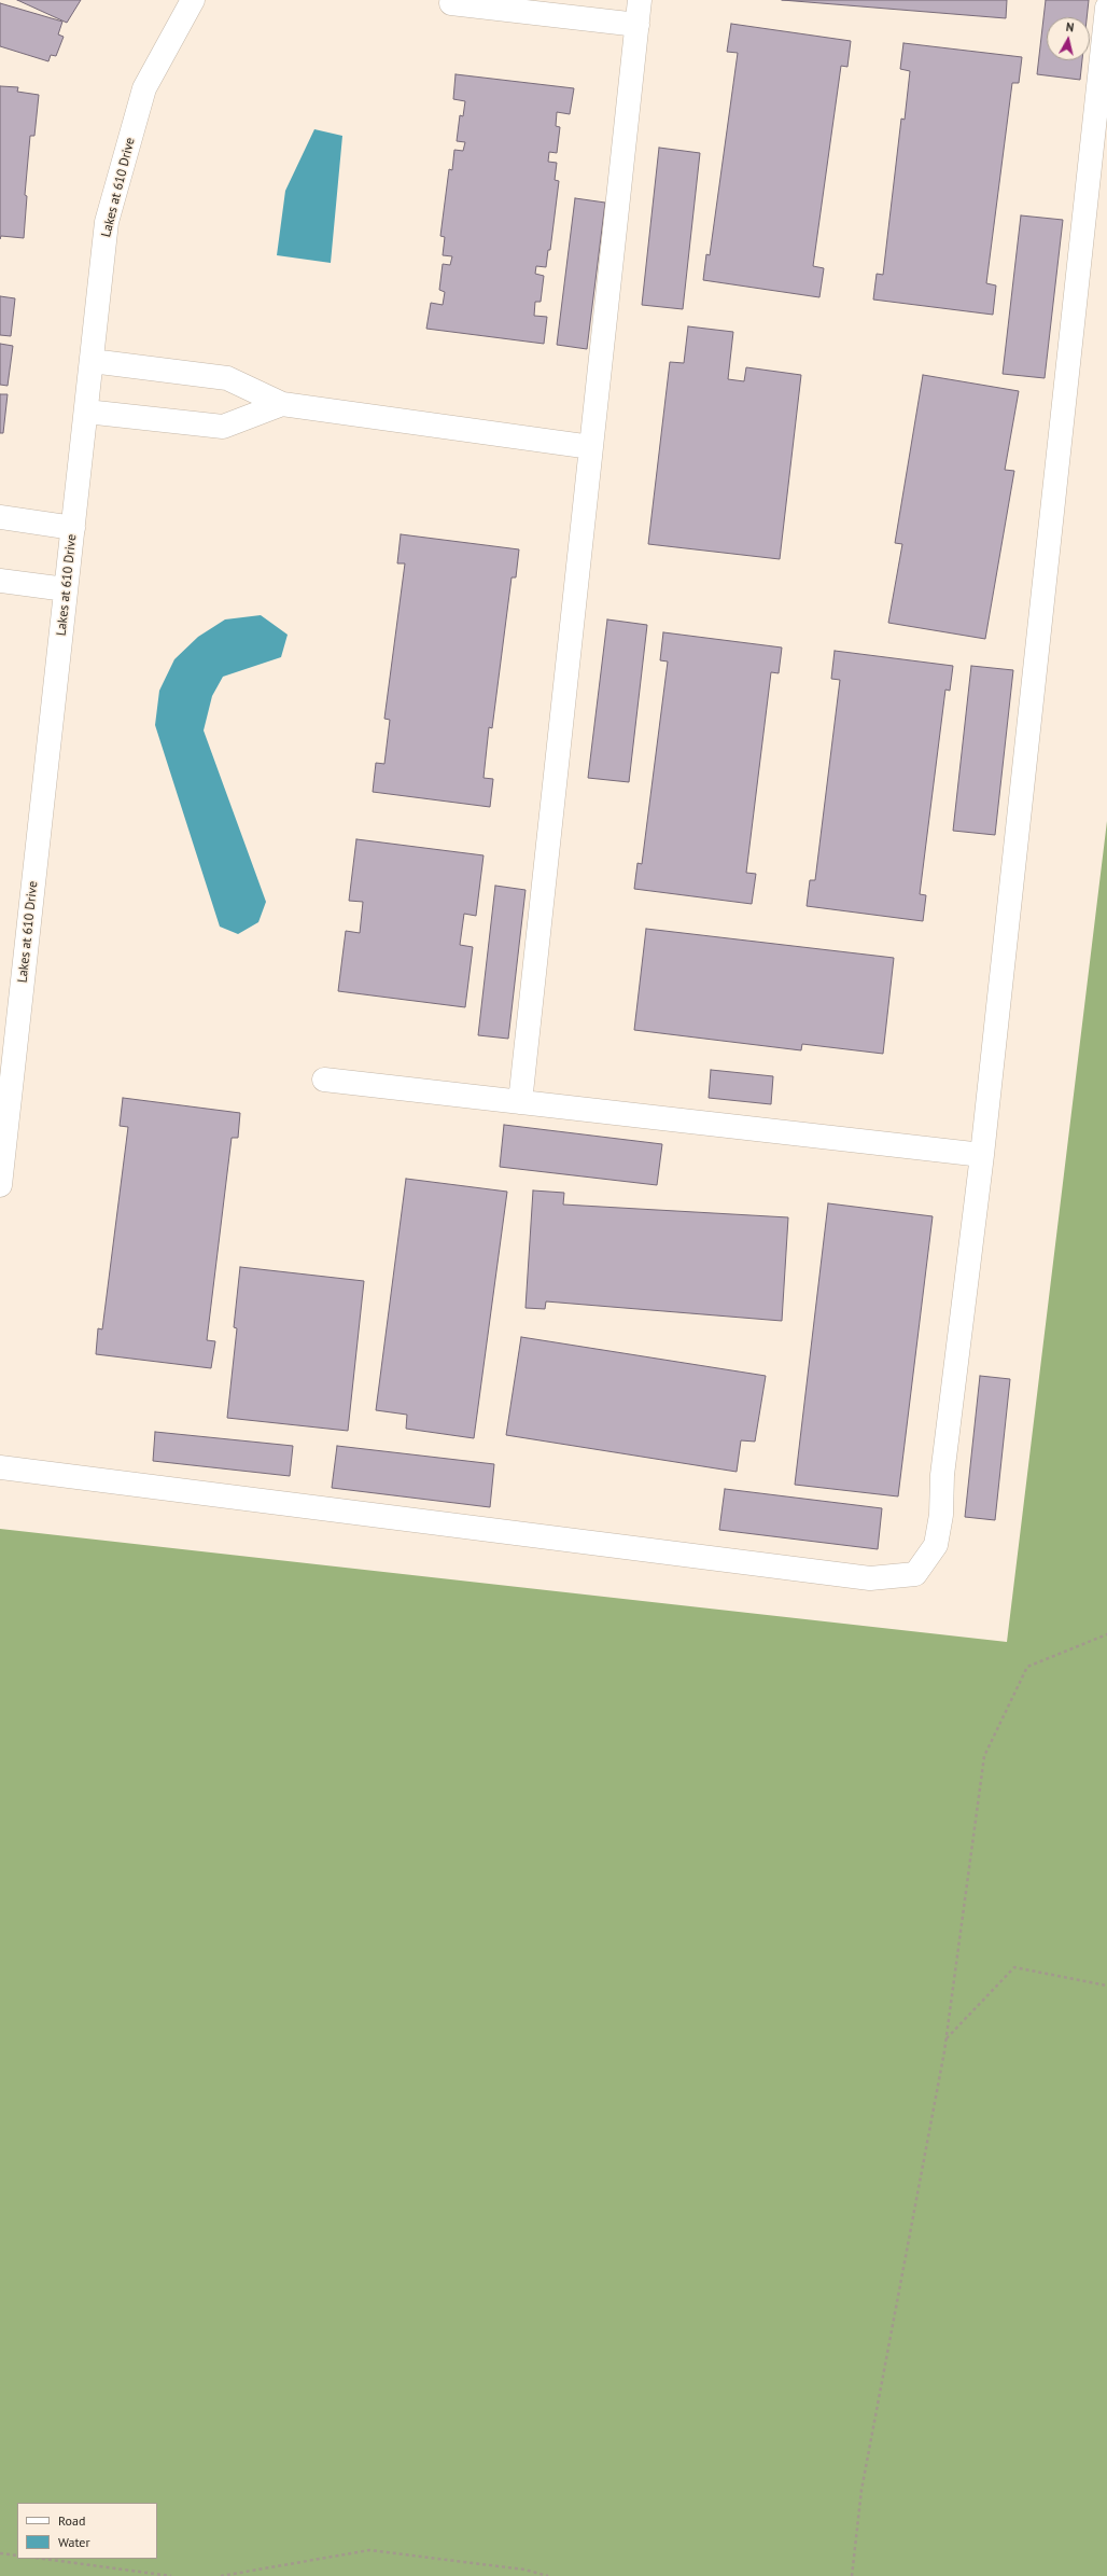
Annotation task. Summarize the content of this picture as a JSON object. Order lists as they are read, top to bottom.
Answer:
{
  "streets": {
    "street": ["Lakes at 610 Drive"]
  },
  "legend": ["Road", "Water"],
  "north": "top"
}
